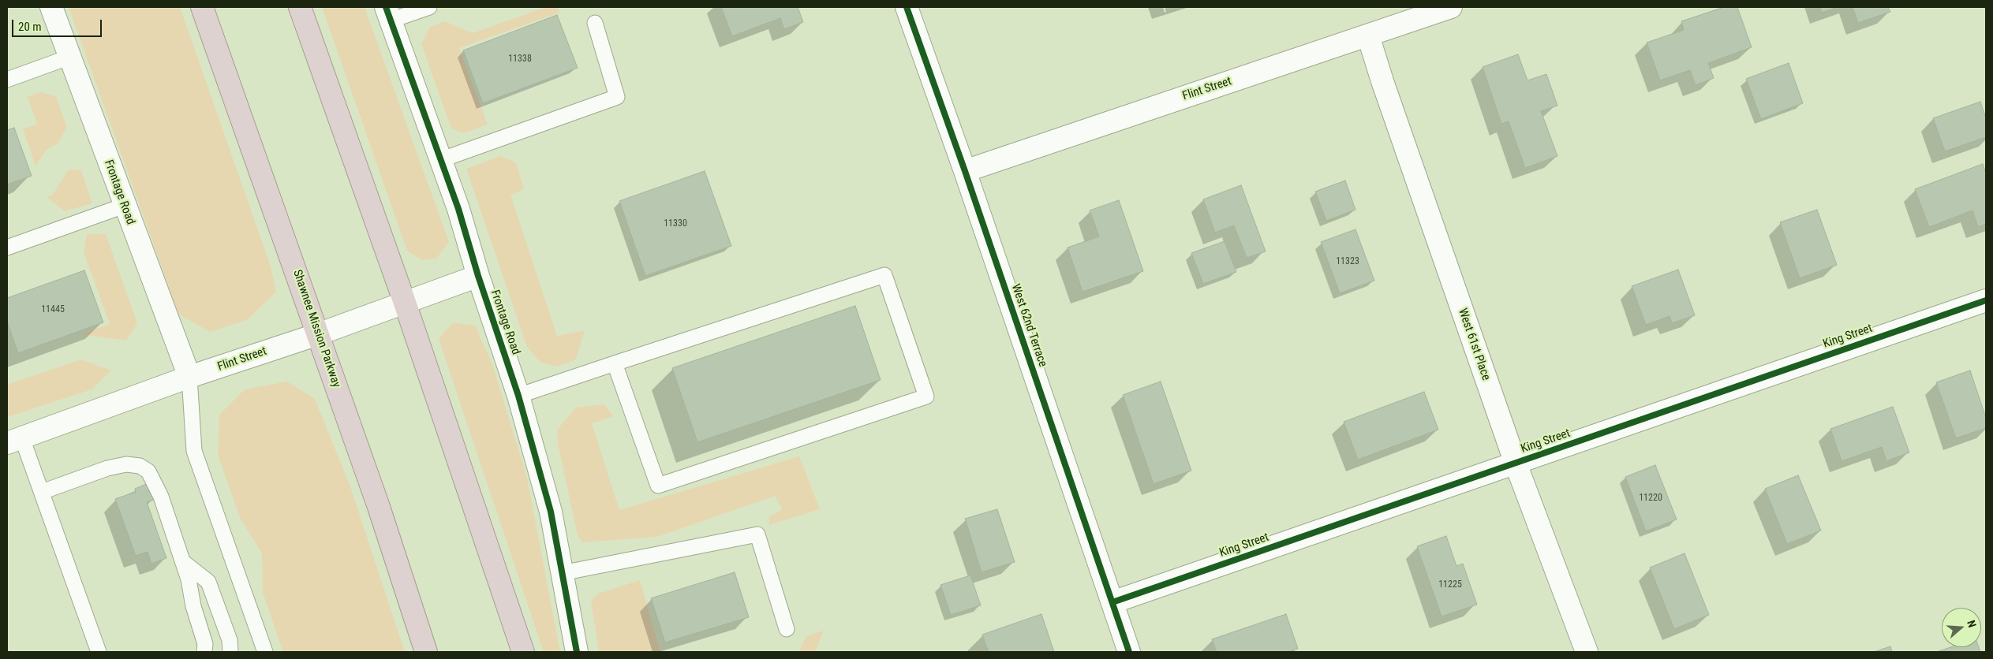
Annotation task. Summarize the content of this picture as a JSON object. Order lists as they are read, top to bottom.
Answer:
{
  "streets": {
    "highway": ["Shawnee Mission Parkway"],
    "street": [
      "Flint Street",
      "Frontage Road",
      "West 62nd Terrace",
      "King Street",
      "West 61st Place"
    ]
  },
  "crossings": [
    ["Flint Street", "Frontage Road"],
    ["Flint Street", "West 62nd Terrace"],
    ["Flint Street", "Shawnee Mission Parkway"],
    ["Flint Street", "West 61st Place"],
    ["West 62nd Terrace", "King Street"],
    ["King Street", "West 61st Place"]
  ],
  "house_numbers": [
    "11338",
    "11330",
    "11323",
    "11445",
    "11220",
    "11225"
  ],
  "scale_bar": "20 m",
  "north": "right"
}
